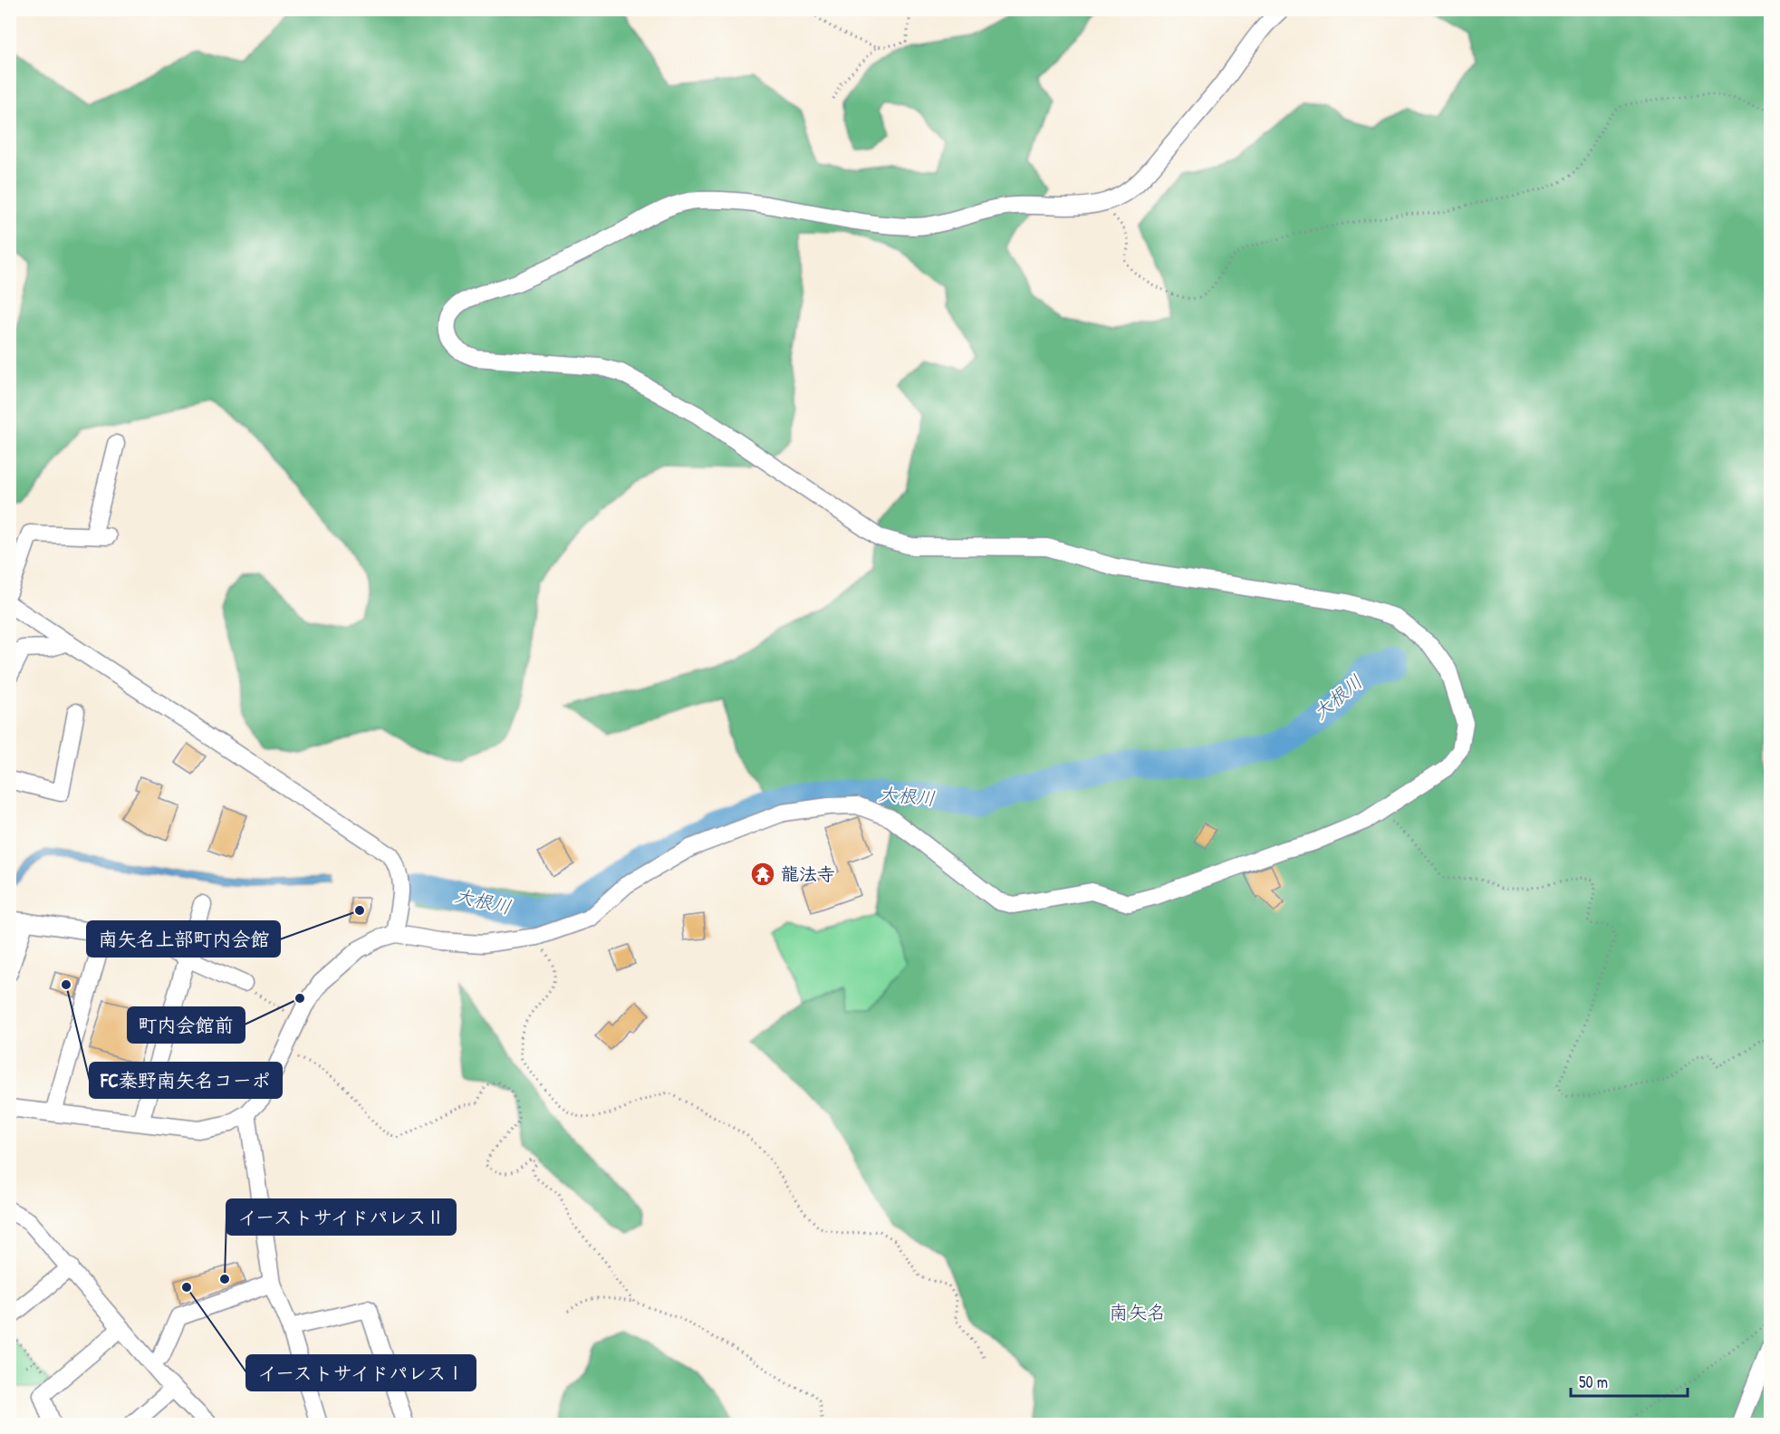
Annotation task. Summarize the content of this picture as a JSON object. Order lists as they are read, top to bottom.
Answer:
{
  "districts": ["南矢名"],
  "water": ["大根川"],
  "places": {
    "temple": ["龍法寺"],
    "other": [
      "南矢名上部町内会館",
      "FC秦野南矢名コーポ",
      "町内会館前",
      "イーストサイドパレスⅡ",
      "イーストサイドパレスⅠ"
    ]
  },
  "scale_bar": "50 m"
}
